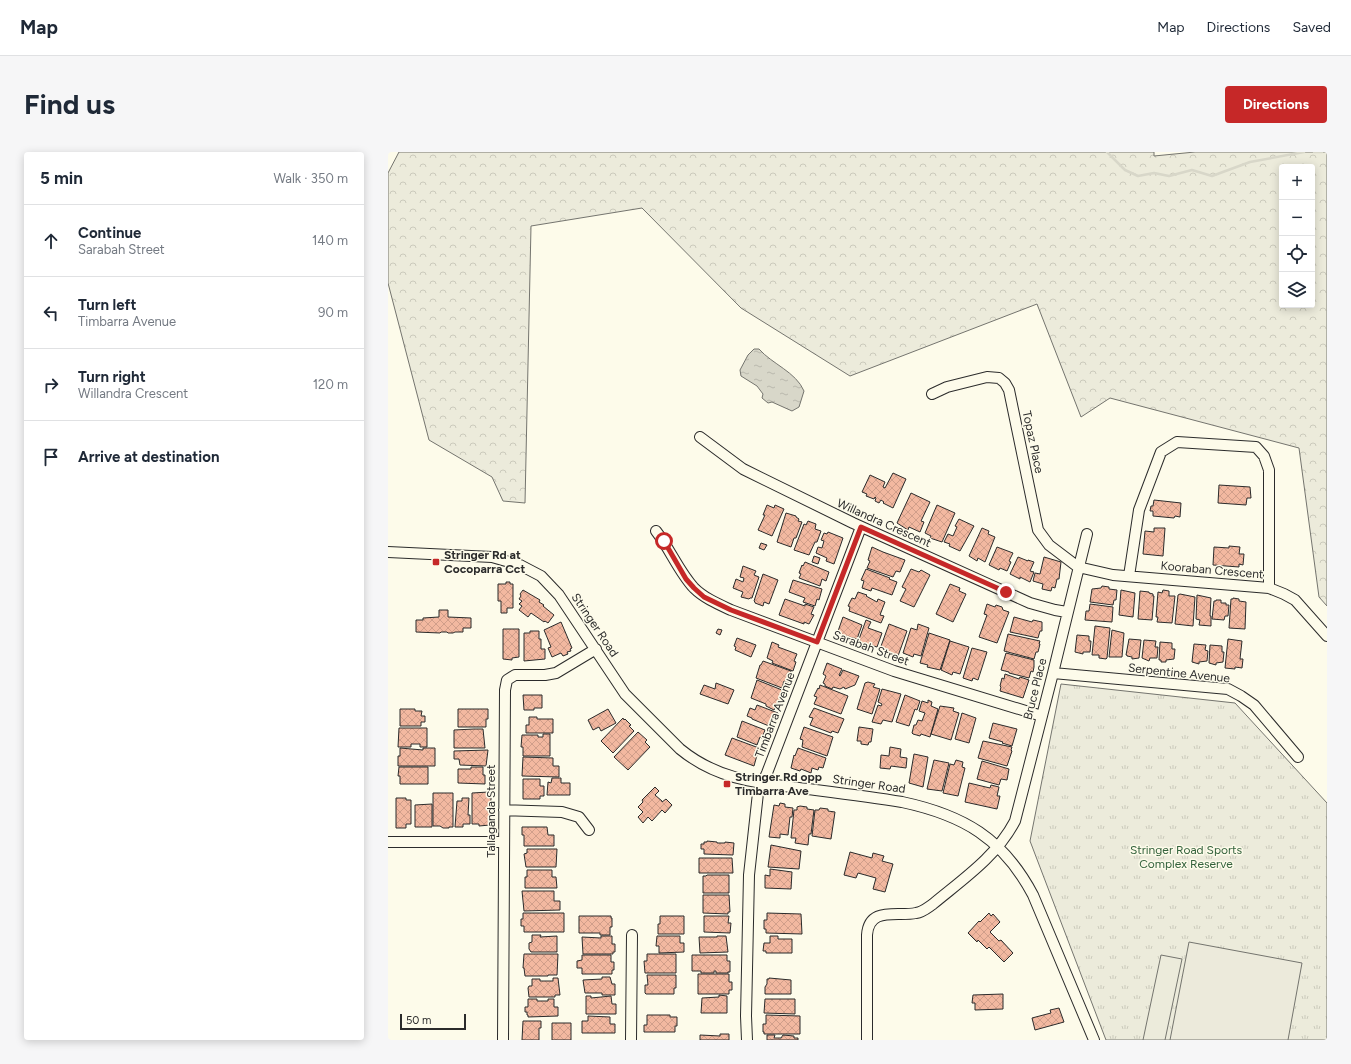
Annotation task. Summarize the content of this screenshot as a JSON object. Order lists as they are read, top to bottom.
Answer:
{
  "streets": {
    "street": [
      "Topaz Place",
      "Willandra Crescent",
      "Kooraban Crescent",
      "Stringer Road",
      "Sarabah Street",
      "Serpentine Avenue",
      "Bruce Place",
      "Timbarra Avenue",
      "Tallaganda Street"
    ]
  },
  "crossings": [
    ["Topaz Place", "Kooraban Crescent"],
    ["Topaz Place", "Bruce Place"],
    ["Willandra Crescent", "Bruce Place"],
    ["Willandra Crescent", "Timbarra Avenue"],
    ["Kooraban Crescent", "Bruce Place"],
    ["Stringer Road", "Bruce Place"],
    ["Stringer Road", "Timbarra Avenue"],
    ["Stringer Road", "Tallaganda Street"],
    ["Sarabah Street", "Bruce Place"],
    ["Sarabah Street", "Timbarra Avenue"],
    ["Serpentine Avenue", "Bruce Place"]
  ],
  "parks": ["Stringer Road Sports Complex Reserve"],
  "places": {
    "transit": ["Stringer Rd at Cocoparra Cct", "Stringer Rd opp Timbarra Ave"]
  },
  "scale_bar": "50 m",
  "page": {
    "header": "Map",
    "nav": ["Map", "Directions", "Saved"],
    "buttons": "Directions",
    "title": "Find us",
    "heading": ["5 min", "Walk · 350 m"],
    "map_buttons": ["+", "−"],
    "list": [
      ["Continue", "Sarabah Street", "140 m"],
      ["Turn left", "Timbarra Avenue", "90 m"],
      ["Turn right", "Willandra Crescent", "120 m"],
      "Arrive at destination"
    ],
    "scale": "50 m"
  }
}
